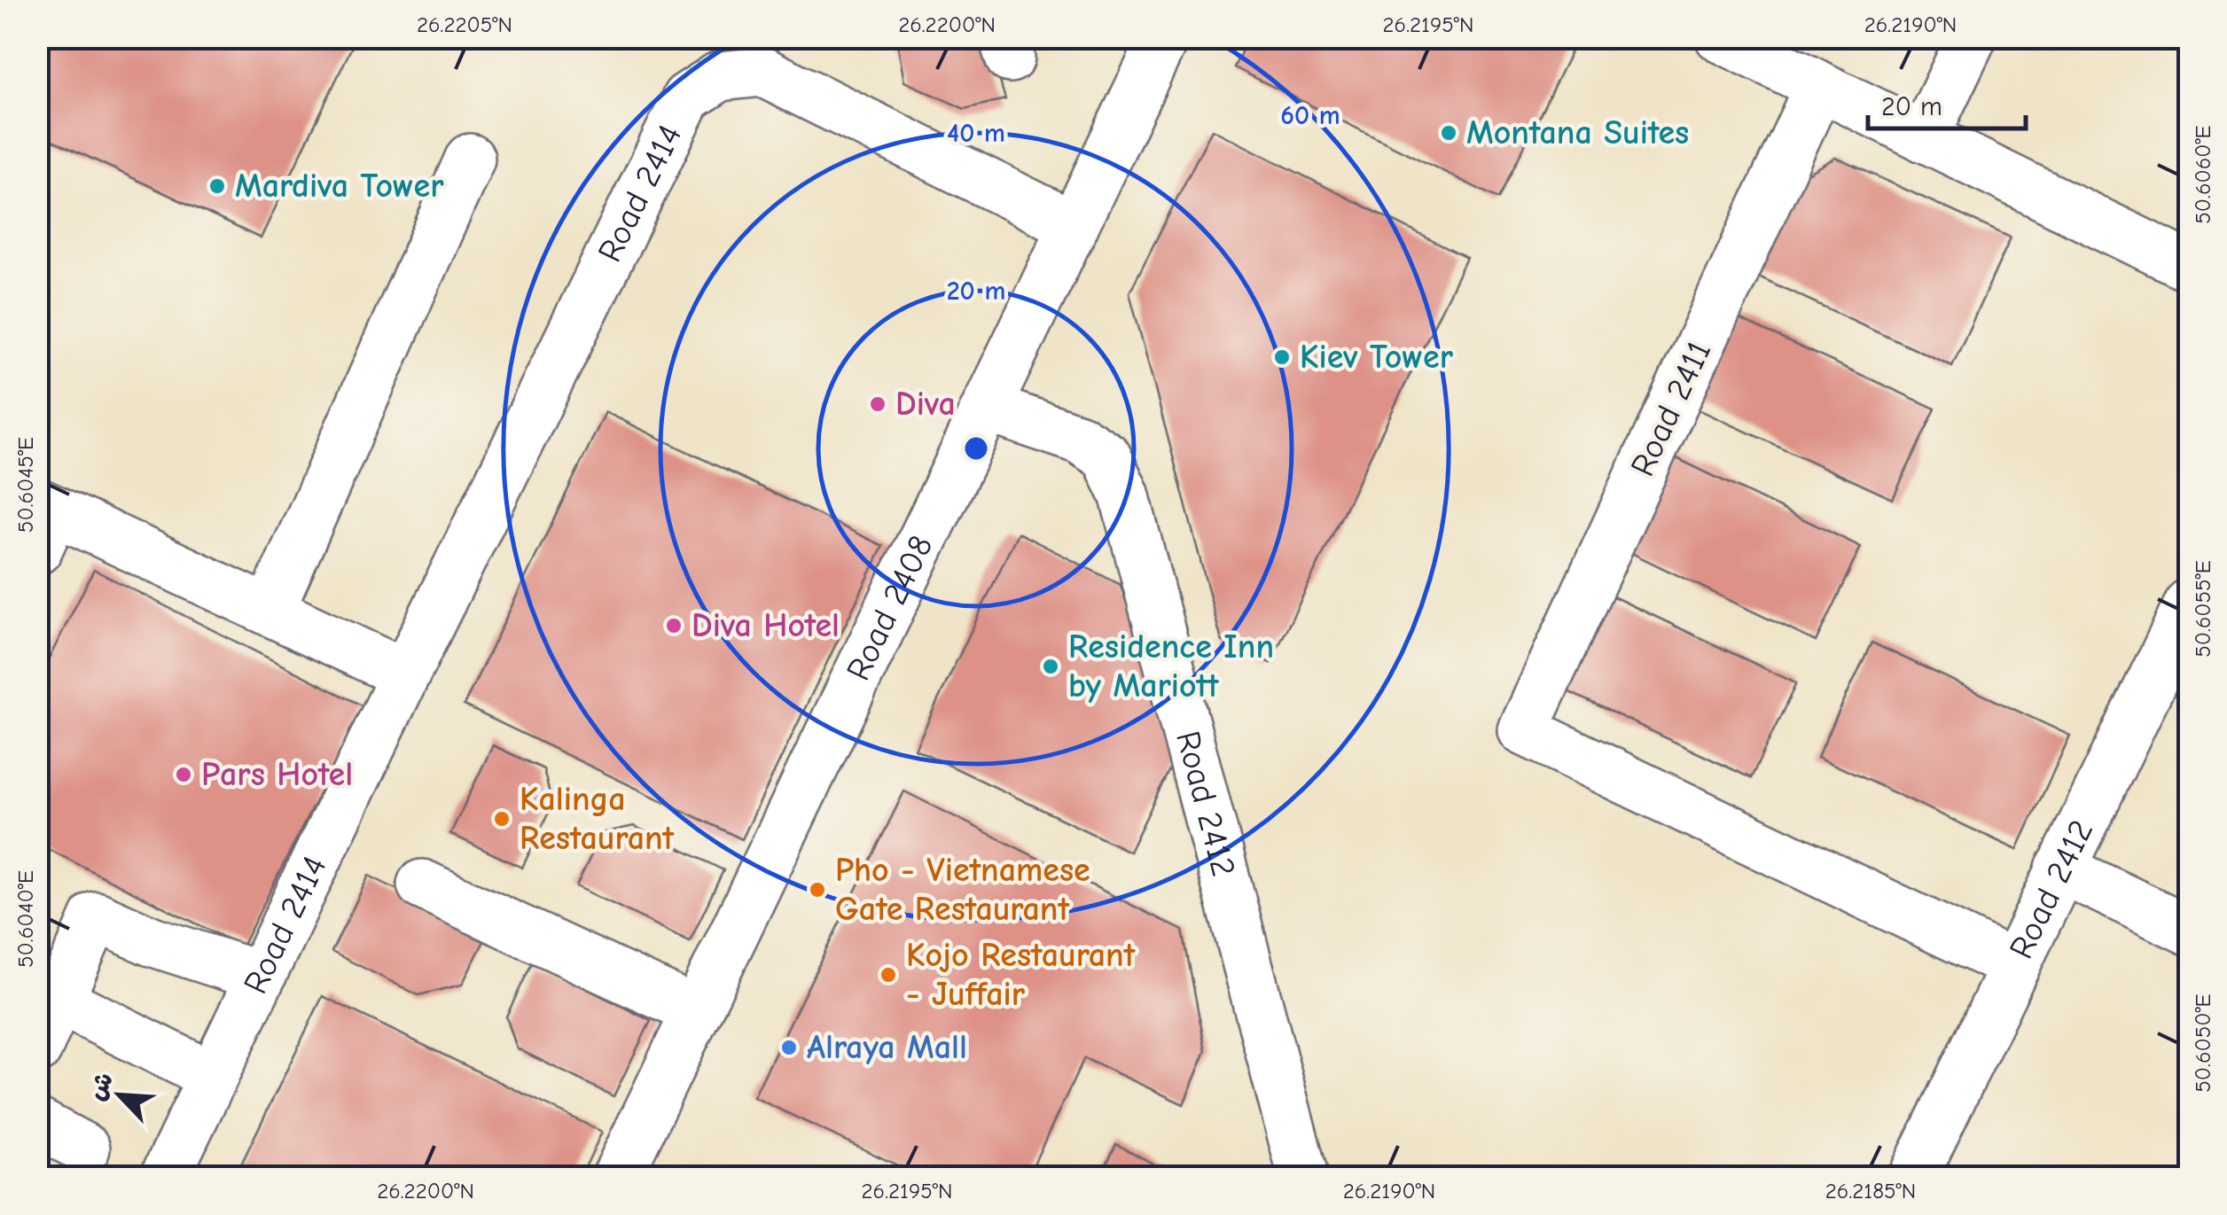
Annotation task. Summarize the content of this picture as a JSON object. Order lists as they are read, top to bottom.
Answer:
{
  "streets": {
    "street": [
      "Road 2414",
      "Road 2411",
      "Road 2408",
      "Road 2412"
    ]
  },
  "crossings": [
    ["Road 2414", "Road 2408"],
    ["Road 2411", "Road 2412"],
    ["Road 2408", "Road 2412"]
  ],
  "places": [
    "Montana Suites",
    "Mardiva Tower",
    "Kiev Tower",
    "Diva",
    "Diva Hotel",
    "Residence Inn by Mariott",
    "Pars Hotel",
    "Kalinga Restaurant",
    "Pho - Vietnamese Gate Restaurant",
    "Kojo Restaurant - Juffair",
    "Alraya Mall"
  ],
  "scale_bar": "20 m",
  "north": "top left",
  "coordinates": [
    "26.2205°N",
    "26.2200°N",
    "26.2195°N",
    "26.2190°N",
    "50.6060°E",
    "50.6045°E",
    "50.6055°E",
    "50.6040°E",
    "50.6050°E",
    "26.2185°N"
  ],
  "rings": ["60 m", "40 m", "20 m"]
}
